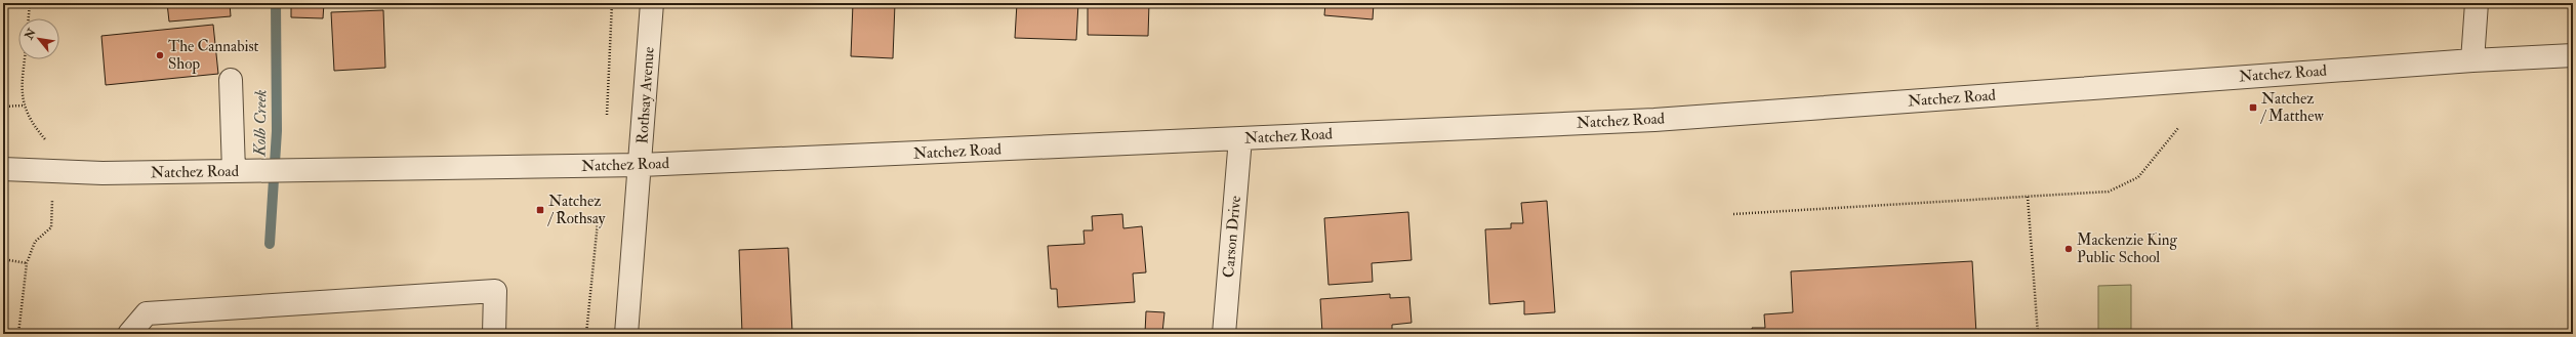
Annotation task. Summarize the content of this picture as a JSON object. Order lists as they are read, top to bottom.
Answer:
{
  "streets": {
    "street": ["Natchez Road", "Rothsay Avenue", "Carson Drive"]
  },
  "crossings": [
    ["Natchez Road", "Rothsay Avenue"],
    ["Natchez Road", "Carson Drive"]
  ],
  "water": ["Kolb Creek"],
  "places": {
    "other": ["The Cannabist Shop", "Mackenzie King Public School"],
    "transit": ["Natchez / Matthew", "Natchez / Rothsay"]
  },
  "north": "top left"
}
